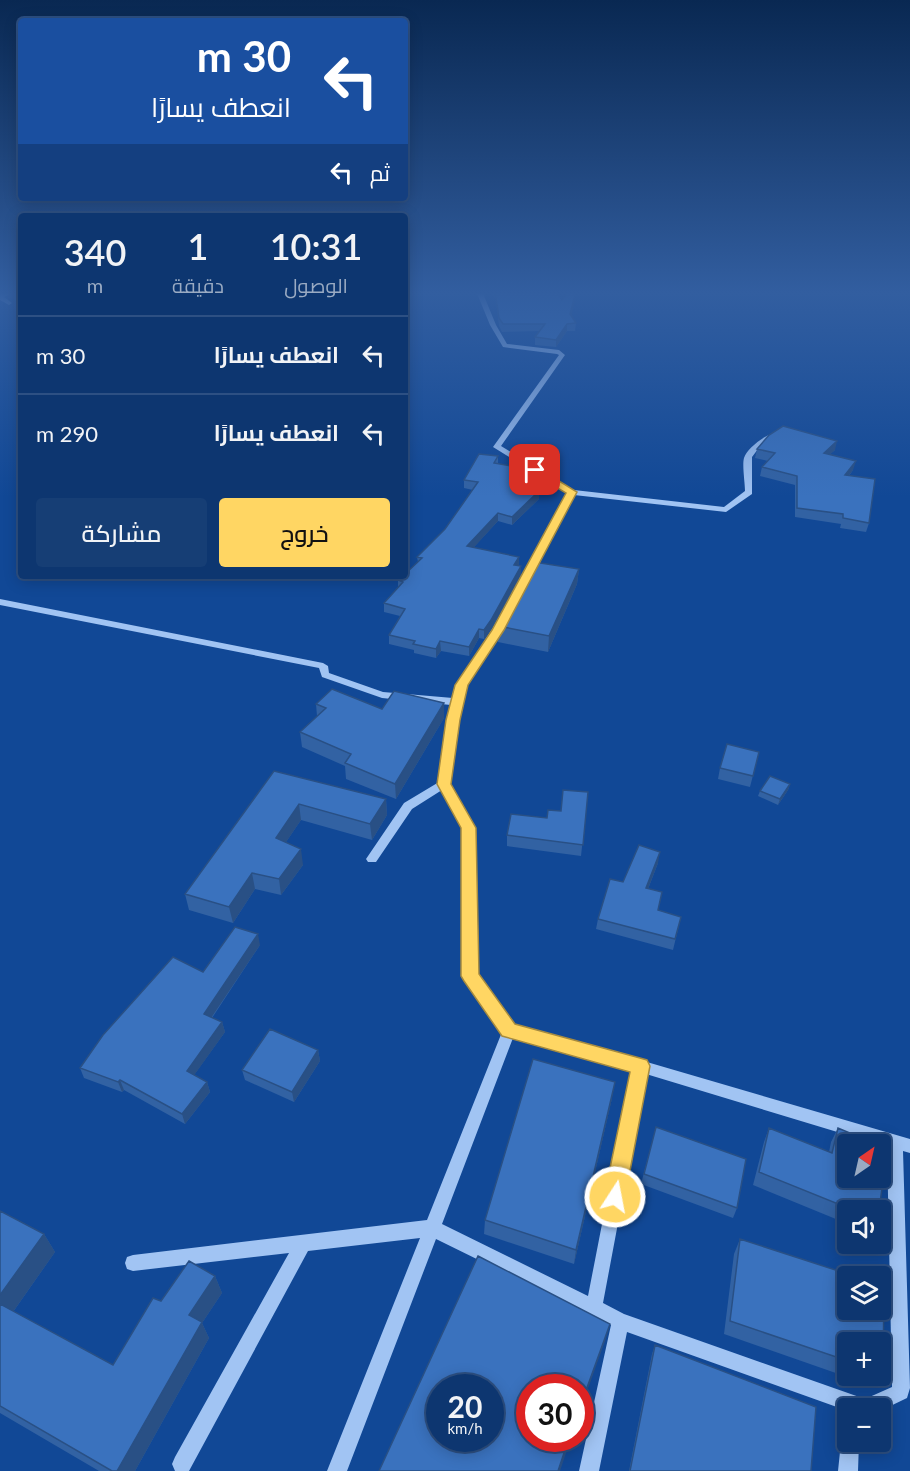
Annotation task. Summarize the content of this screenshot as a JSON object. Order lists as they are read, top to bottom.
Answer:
{
  "north": "top right",
  "page": {
    "turn": ["30 m", "انعطف يسارًا"],
    "then": "ثم",
    "eta": [
      "10:31",
      "الوصول",
      "1",
      "دقيقة",
      "340",
      "m"
    ],
    "list": [
      {
        "name": "انعطف يسارًا",
        "value": "30 m"
      },
      {
        "name": "انعطف يسارًا",
        "value": "290 m"
      }
    ],
    "buttons": ["خروج", "مشاركة"],
    "map_buttons": ["+", "−"],
    "speed": "20 km/h",
    "limit": "30"
  }
}
